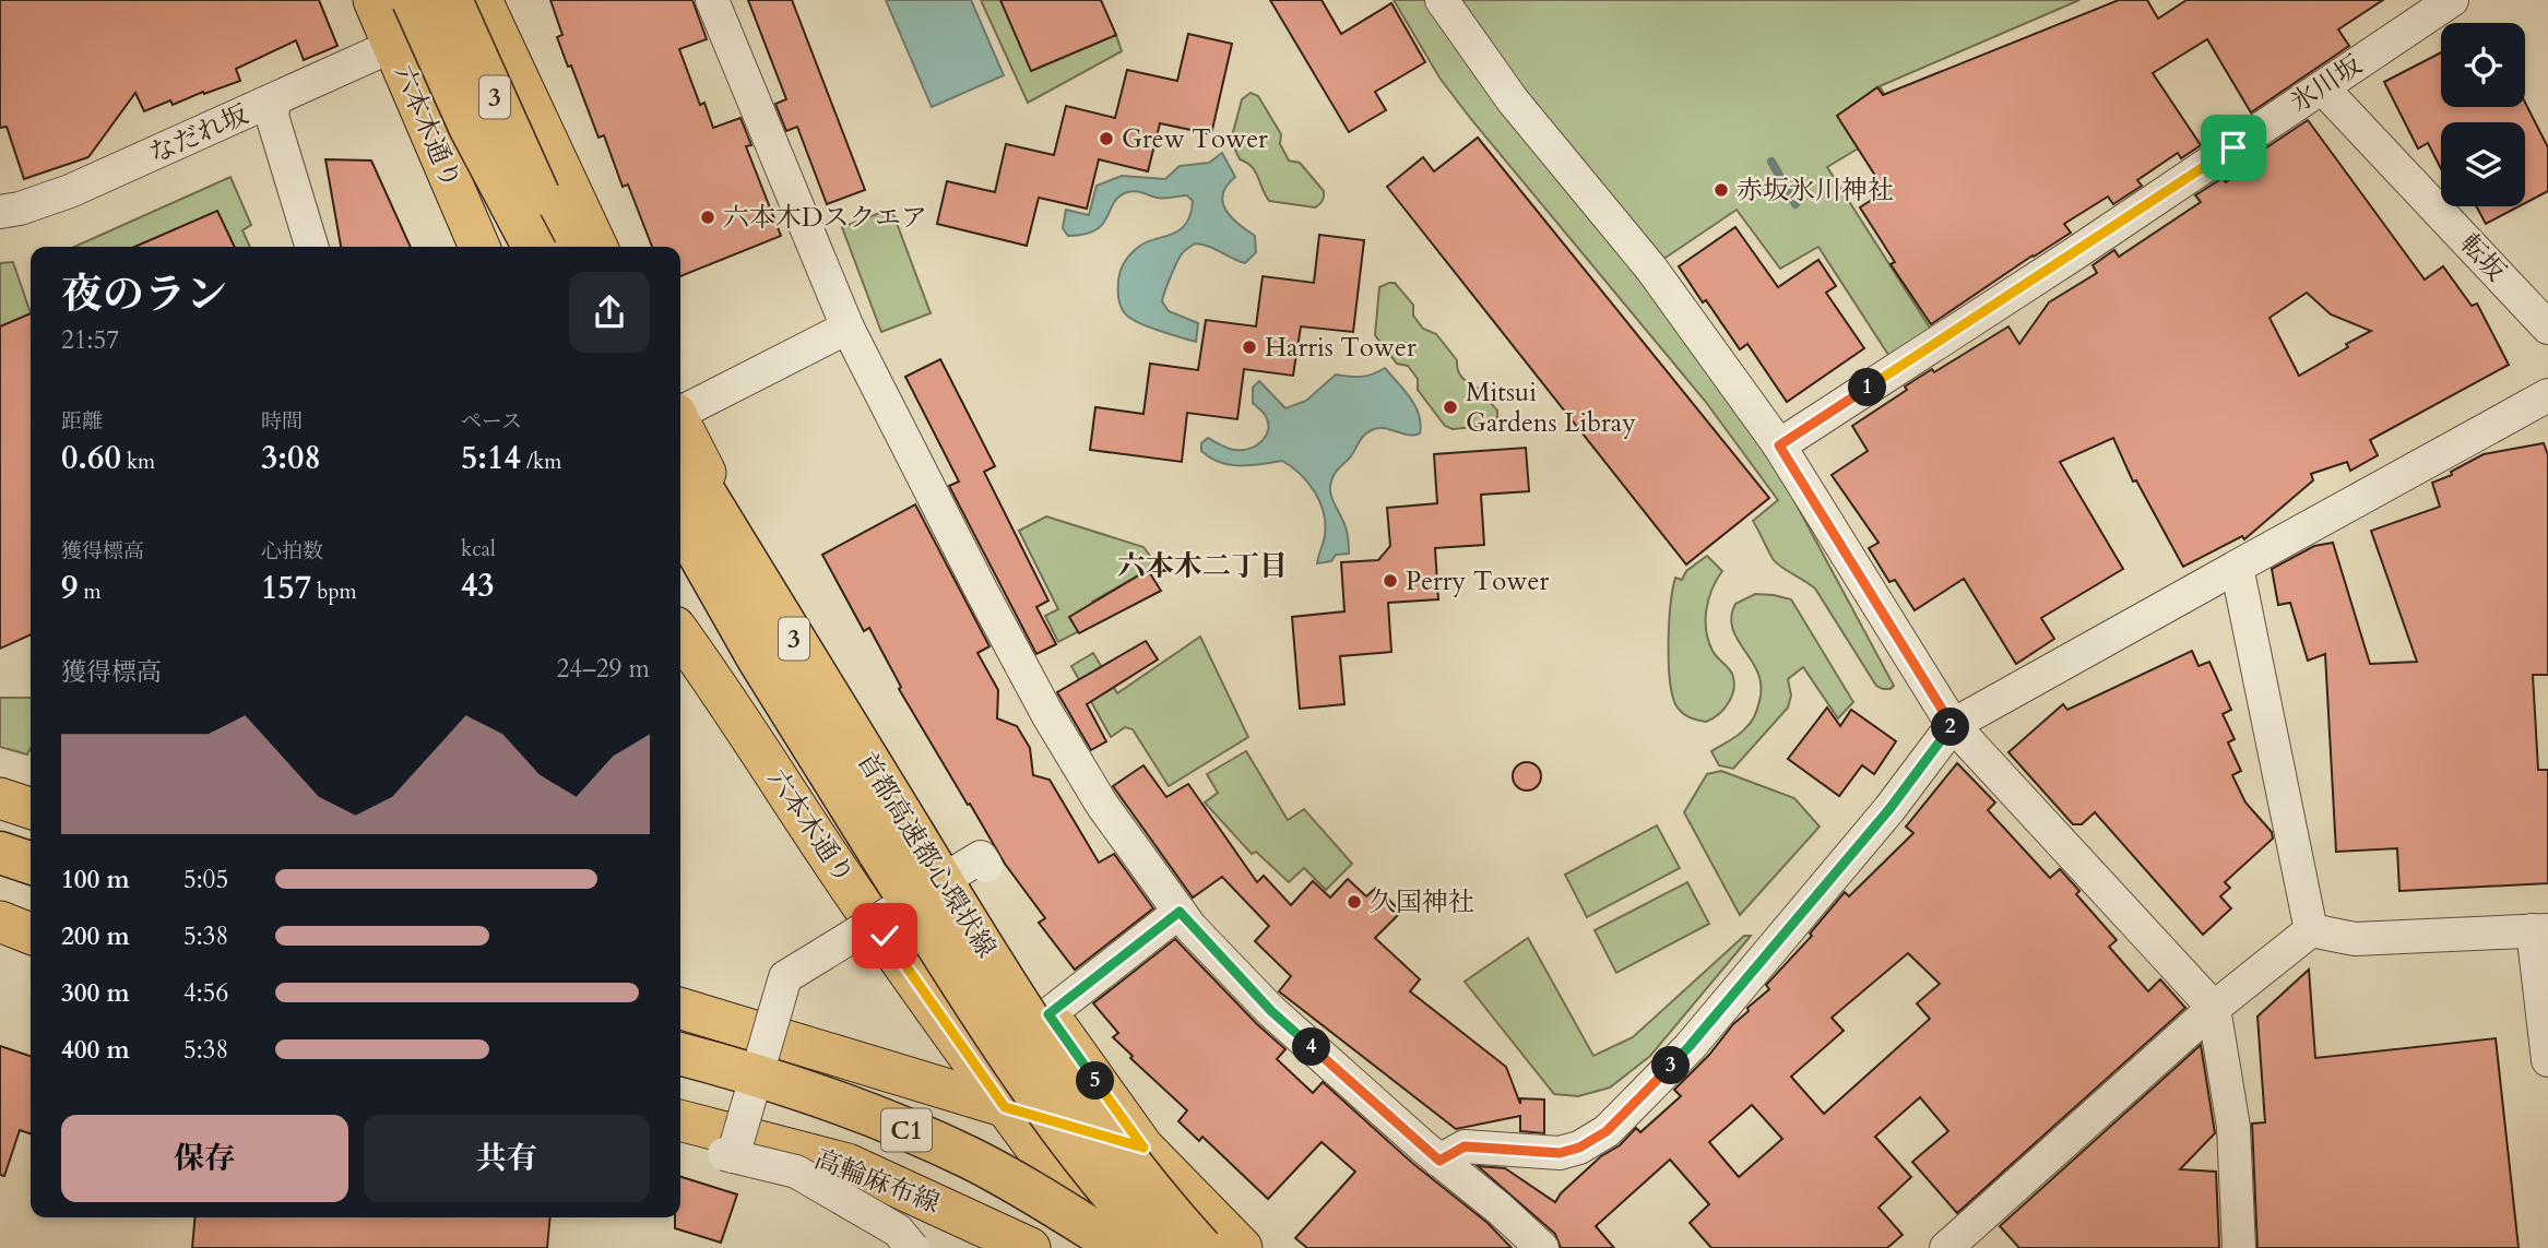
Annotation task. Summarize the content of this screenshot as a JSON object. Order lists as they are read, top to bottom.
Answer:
{
  "streets": {
    "highway": ["3", "首都高速都心環状線", "C1"],
    "main road": ["六本木通り", "高輪麻布線"],
    "street": ["氷川坂", "なだれ坂", "転坂"]
  },
  "crossings": [
    ["氷川坂", "転坂"],
    ["3", "なだれ坂"],
    ["六本木通り", "なだれ坂"]
  ],
  "districts": ["六本木二丁目"],
  "places": [
    "Grew Tower",
    "赤坂氷川神社",
    "六本木Dスクエア",
    "Harris Tower",
    "Mitsui Gardens Libray",
    "Perry Tower",
    "久国神社"
  ],
  "page": {
    "heading": ["夜のラン", "21:57"],
    "pins": [
      "1",
      "2",
      "4",
      "3",
      "5"
    ],
    "stats": [
      ["距離", "0.60 km"],
      ["時間", "3:08"],
      ["ペース", "5:14 /km"],
      ["獲得標高", "9 m"],
      ["心拍数", "157 bpm"],
      ["kcal", "43"]
    ],
    "chart": ["獲得標高", "24–29 m"],
    "list": [
      {
        "name": "100 m",
        "note": "5:05"
      },
      {
        "name": "200 m",
        "note": "5:38"
      },
      {
        "name": "300 m",
        "note": "4:56"
      },
      {
        "name": "400 m",
        "note": "5:38"
      }
    ],
    "buttons": ["保存", "共有"]
  }
}
